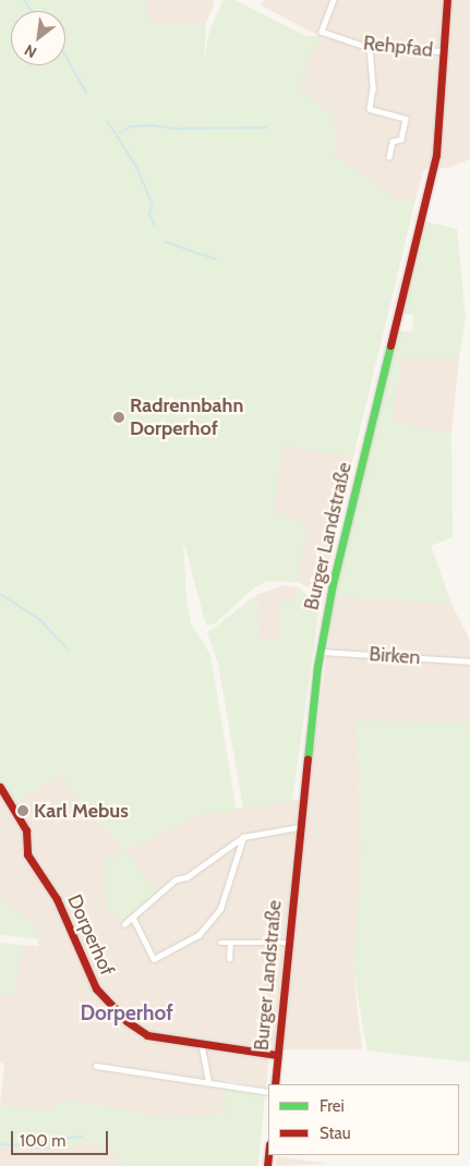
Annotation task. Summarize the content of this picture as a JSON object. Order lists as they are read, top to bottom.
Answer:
{
  "streets": {
    "main road": ["Burger Landstraße", "Dorperhof"],
    "street": ["Rehpfad", "Birken"]
  },
  "crossings": [
    ["Rehpfad", "Burger Landstraße"],
    ["Burger Landstraße", "Birken"],
    ["Burger Landstraße", "Dorperhof"]
  ],
  "districts": ["Dorperhof"],
  "places": ["Radrennbahn Dorperhof", "Karl Mebus"],
  "legend": ["Frei", "Stau"],
  "scale_bar": "100 m",
  "north": "bottom left"
}
